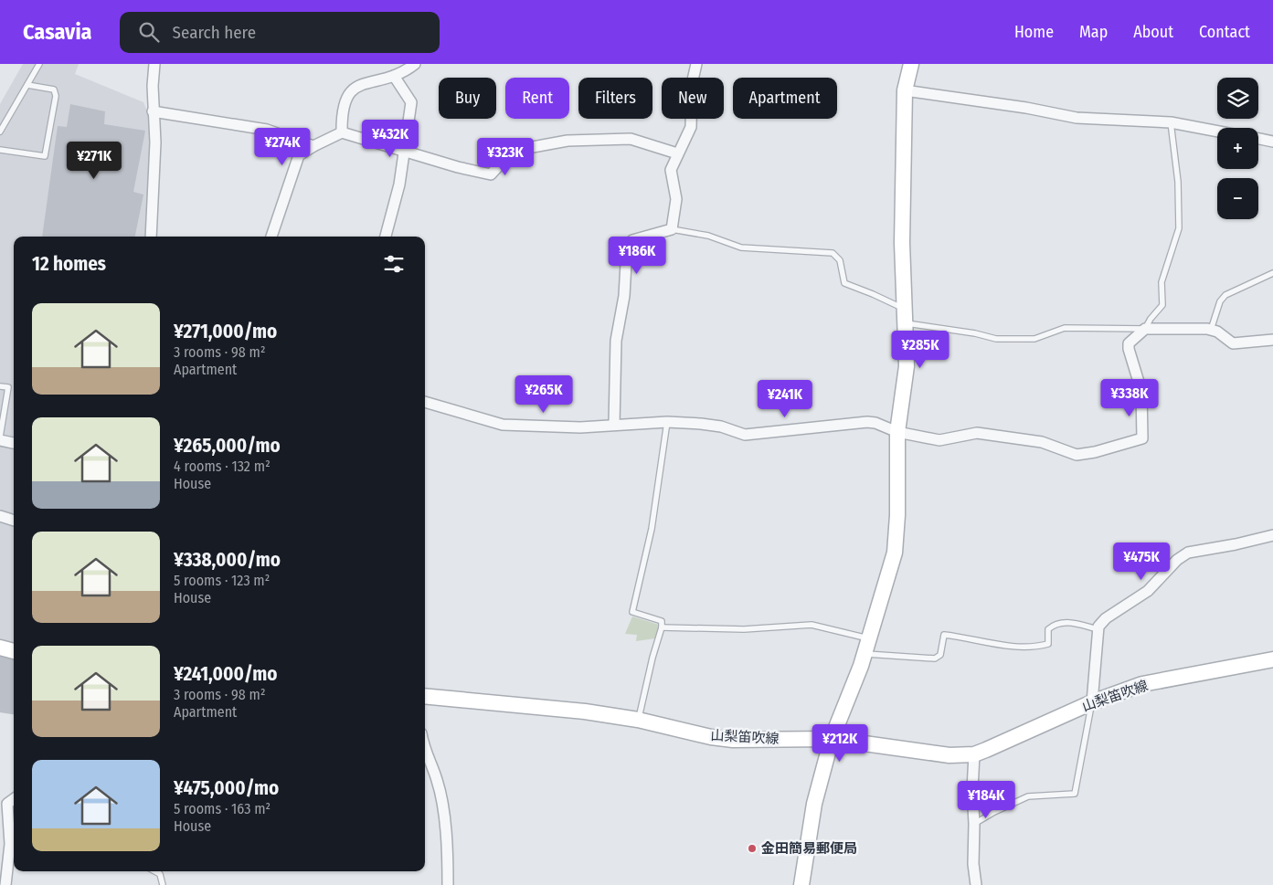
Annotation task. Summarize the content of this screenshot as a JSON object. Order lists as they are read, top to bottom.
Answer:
{
  "streets": {
    "main road": ["山梨笛吹線"]
  },
  "places": ["金田簡易郵便局"],
  "page": {
    "header": "Casavia",
    "search": "Search here",
    "nav": [
      "Home",
      "Map",
      "About",
      "Contact"
    ],
    "map_buttons": ["+", "−"],
    "chip": [
      "Buy",
      "Rent",
      "Filters",
      "New",
      "Apartment"
    ],
    "price": [
      "¥432K",
      "¥274K",
      "¥323K",
      "¥271K",
      "¥186K",
      "¥285K",
      "¥265K",
      "¥338K",
      "¥241K",
      "¥475K",
      "¥212K",
      "¥184K"
    ],
    "heading": "12 homes",
    "list": [
      {
        "name": "¥271,000/mo",
        "note": "3 rooms · 98 m² · Apartment"
      },
      {
        "name": "¥265,000/mo",
        "note": "4 rooms · 132 m² · House"
      },
      {
        "name": "¥338,000/mo",
        "note": "5 rooms · 123 m² · House"
      },
      {
        "name": "¥241,000/mo",
        "note": "3 rooms · 98 m² · Apartment"
      },
      {
        "name": "¥475,000/mo",
        "note": "5 rooms · 163 m² · House"
      }
    ]
  }
}
